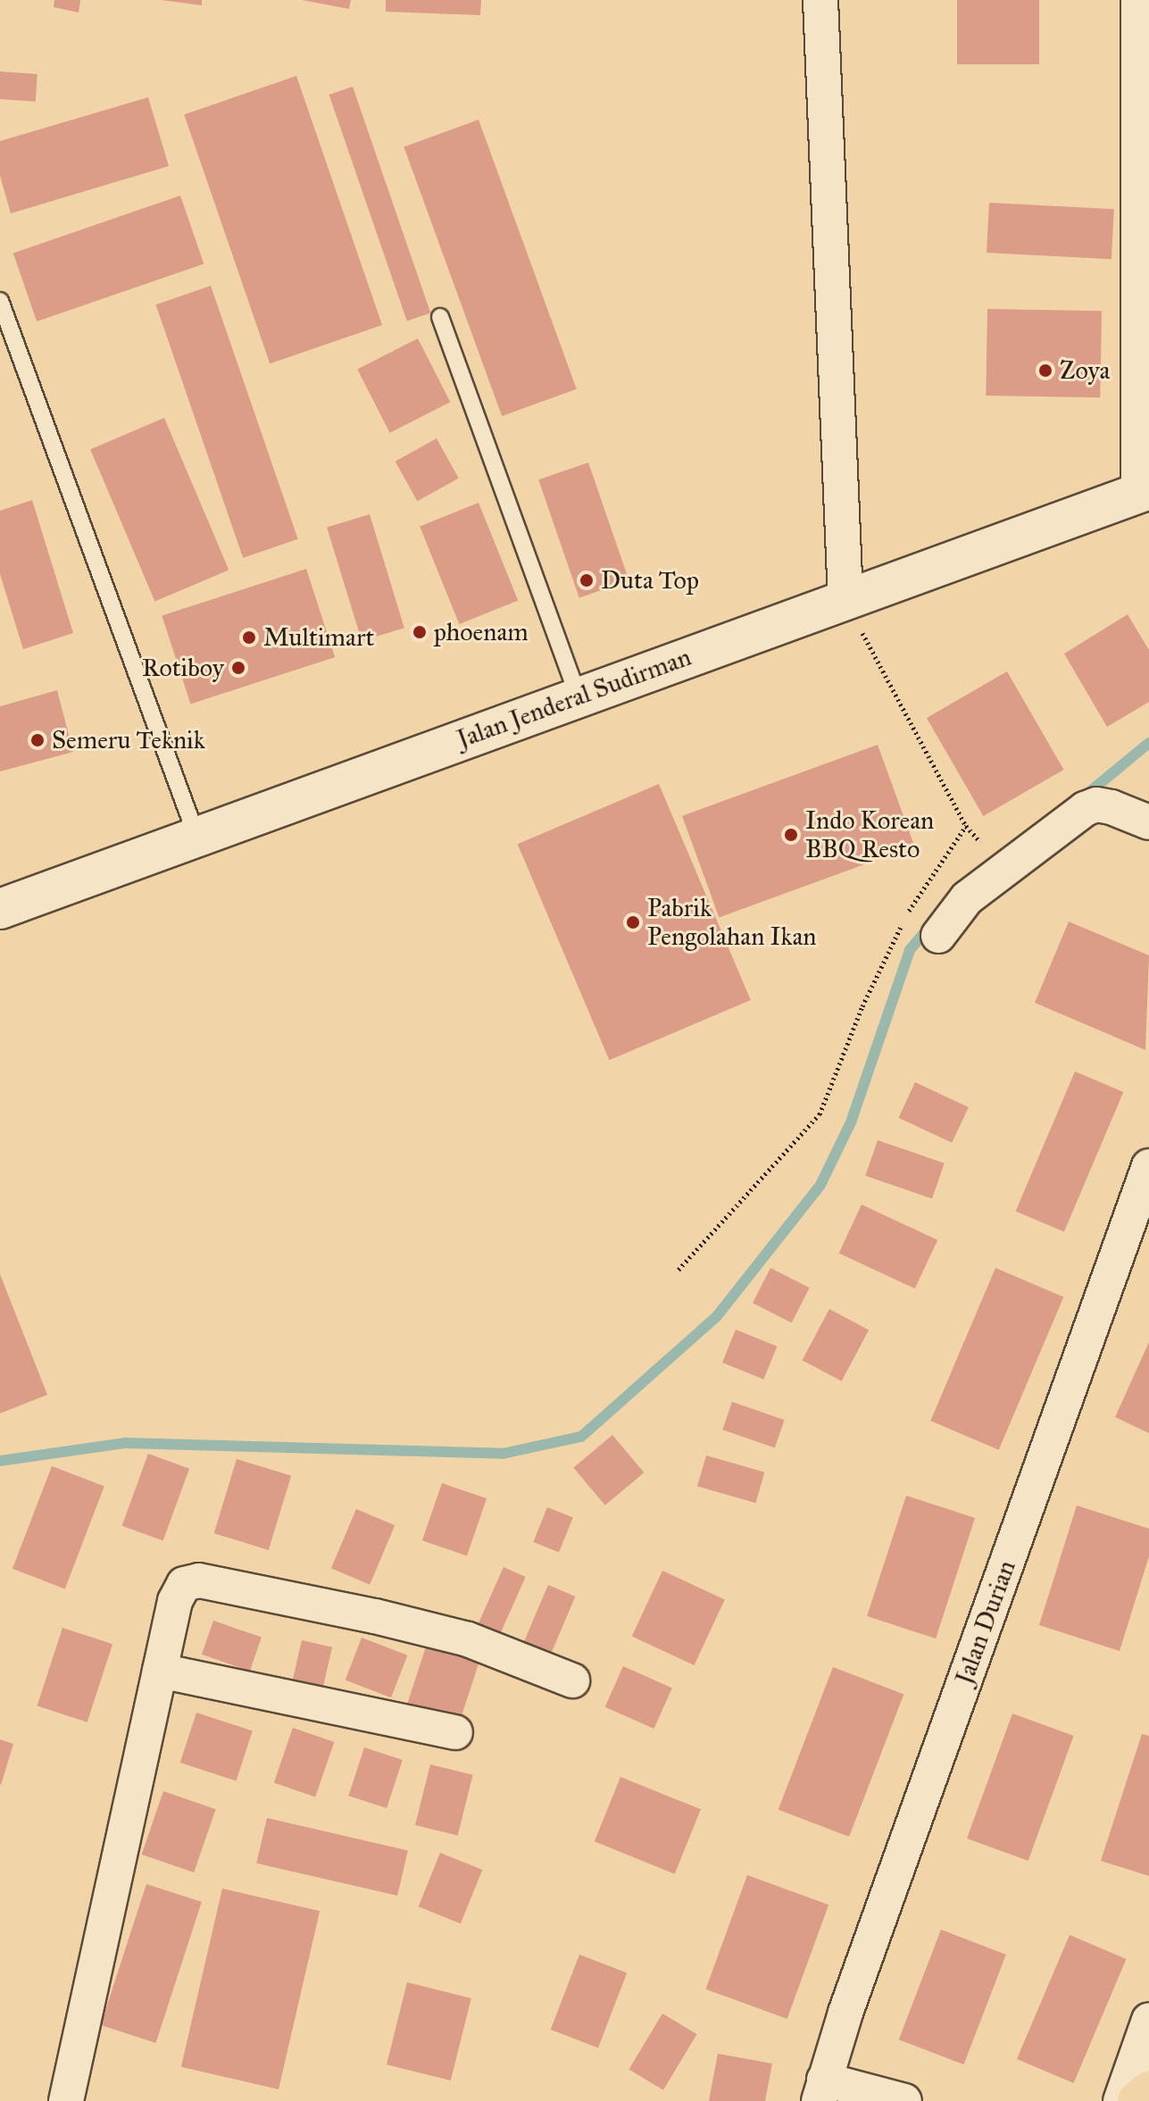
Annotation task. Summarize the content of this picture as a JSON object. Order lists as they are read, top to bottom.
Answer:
{
  "streets": {
    "main road": ["Jalan Jenderal Sudirman"],
    "street": ["Jalan Durian"]
  },
  "places": [
    "Zoya",
    "Duta Top",
    "phoenam",
    "Multimart",
    "Rotiboy",
    "Semeru Teknik",
    "Indo Korean BBQ Resto",
    "Pabrik Pengolahan Ikan"
  ]
}
